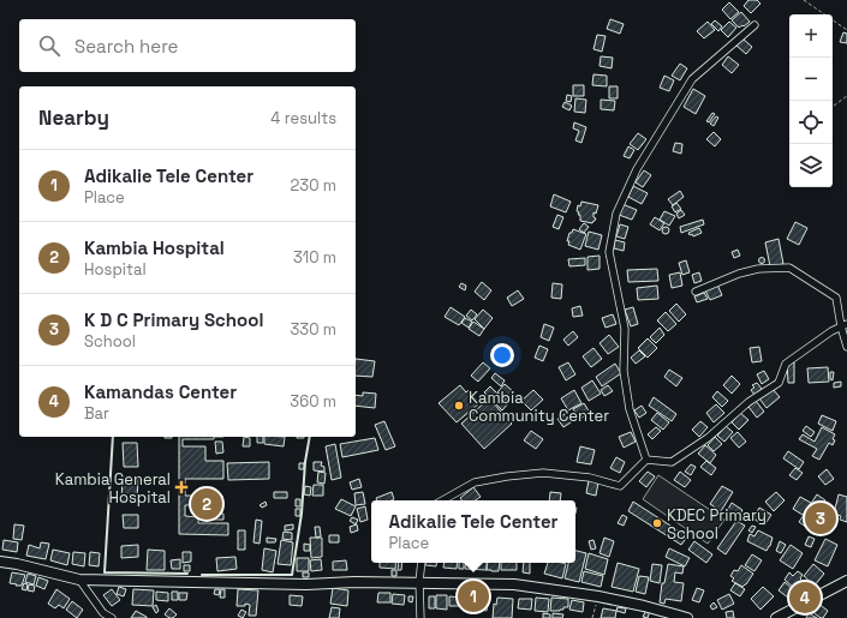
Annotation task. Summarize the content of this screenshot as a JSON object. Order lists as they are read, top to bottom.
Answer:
{
  "places": {
    "other": ["Kambia Community Center", "KDEC Primary School"],
    "health": ["Kambia General Hospital"]
  },
  "page": {
    "map_buttons": ["+", "−"],
    "search": "Search here",
    "heading": ["Nearby", "4 results"],
    "list": [
      {
        "mark": "1",
        "name": "Adikalie Tele Center",
        "note": "Place",
        "value": "230 m"
      },
      {
        "mark": "2",
        "name": "Kambia Hospital",
        "note": "Hospital",
        "value": "310 m"
      },
      {
        "mark": "3",
        "name": "K D C Primary School",
        "note": "School",
        "value": "330 m"
      },
      {
        "mark": "4",
        "name": "Kamandas Center",
        "note": "Bar",
        "value": "360 m"
      }
    ],
    "pins": [
      "2",
      "3",
      "1",
      "4"
    ],
    "popup": ["Adikalie Tele Center", "Place"]
  }
}
